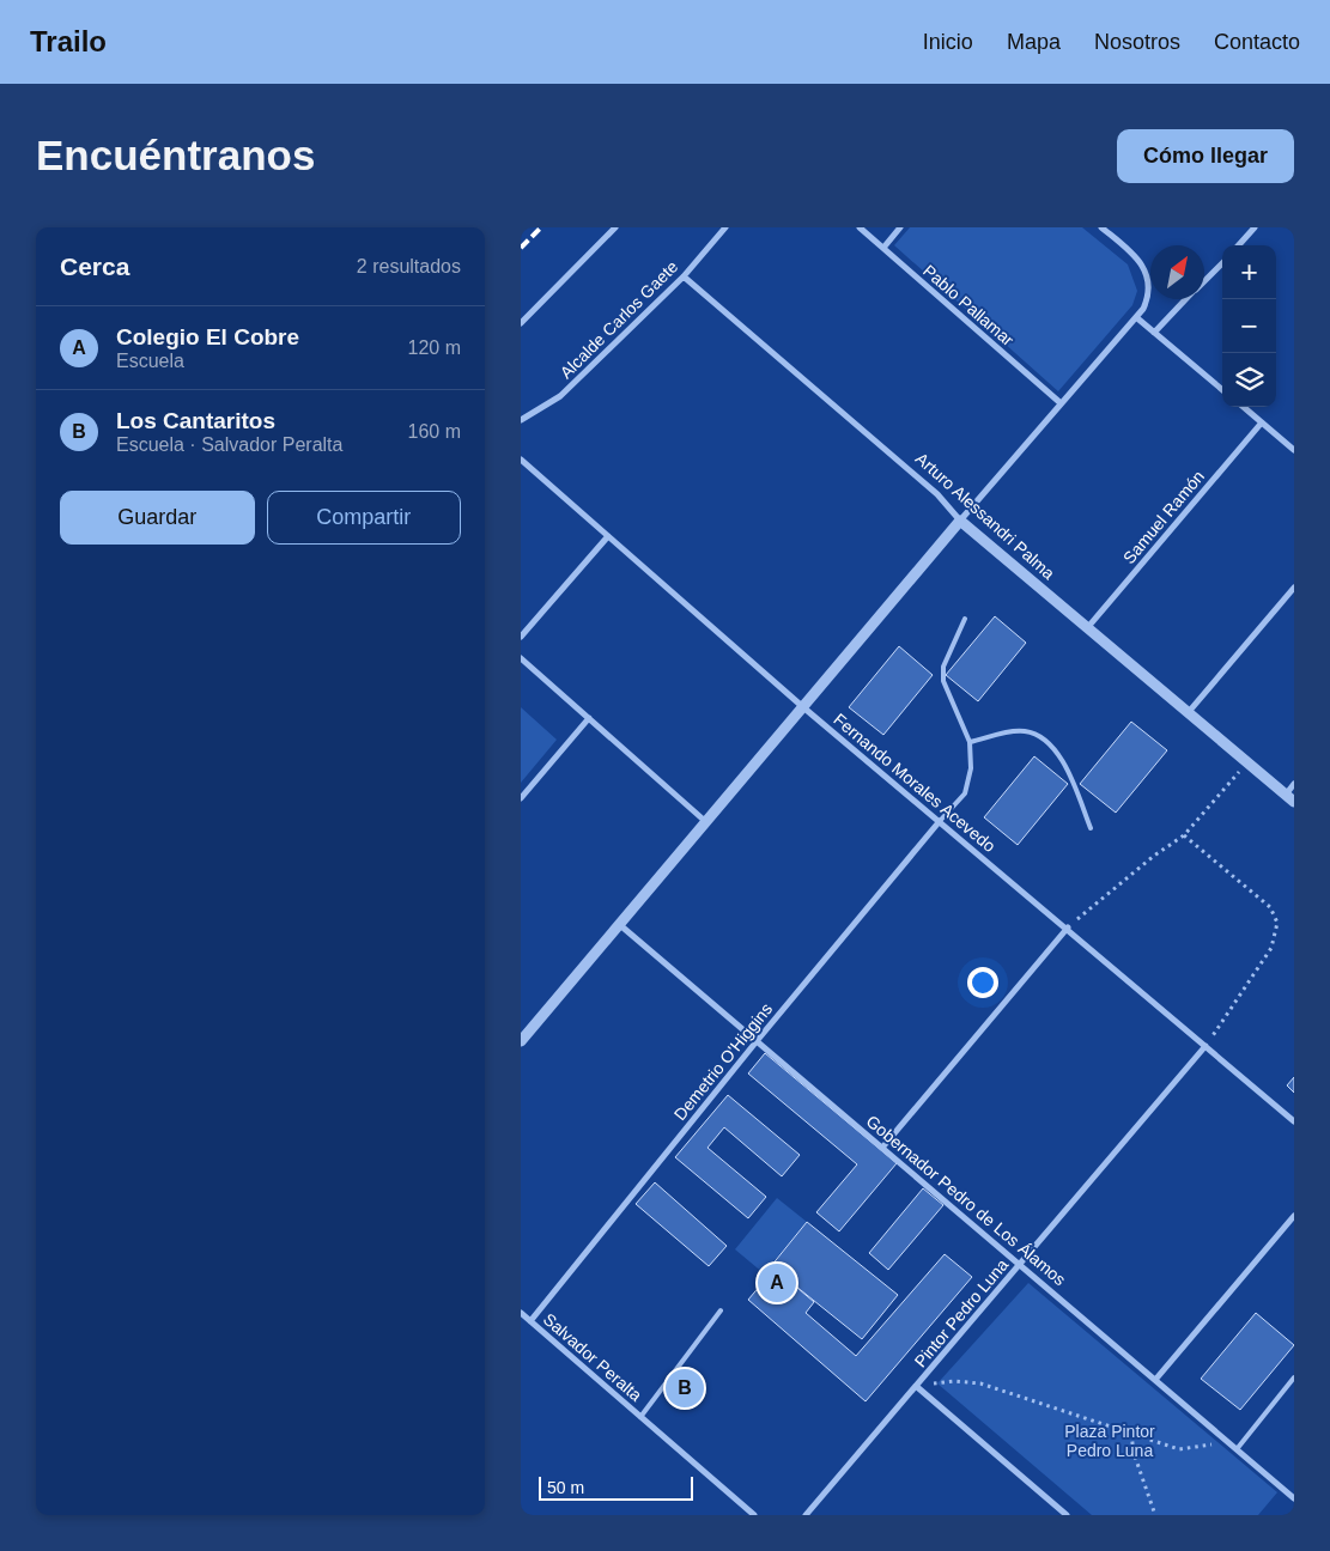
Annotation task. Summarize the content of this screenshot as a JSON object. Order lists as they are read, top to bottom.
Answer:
{
  "streets": {
    "street": [
      "Pablo Pallamar",
      "Alcalde Carlos Gaete",
      "Arturo Alessandri Palma",
      "Samuel Ramón",
      "Fernando Morales Acevedo",
      "Demetrio O'Higgins",
      "Gobernador Pedro de Los Álamos",
      "Pintor Pedro Luna",
      "Salvador Peralta"
    ]
  },
  "crossings": [
    ["Alcalde Carlos Gaete", "Arturo Alessandri Palma"],
    ["Arturo Alessandri Palma", "Samuel Ramón"],
    ["Fernando Morales Acevedo", "Demetrio O'Higgins"],
    ["Fernando Morales Acevedo", "Pintor Pedro Luna"],
    ["Demetrio O'Higgins", "Gobernador Pedro de Los Álamos"],
    ["Demetrio O'Higgins", "Salvador Peralta"],
    ["Gobernador Pedro de Los Álamos", "Pintor Pedro Luna"]
  ],
  "parks": ["Plaza Pintor Pedro Luna"],
  "scale_bar": "50 m",
  "north": "top right",
  "page": {
    "header": "Trailo",
    "nav": [
      "Inicio",
      "Mapa",
      "Nosotros",
      "Contacto"
    ],
    "buttons": [
      "Cómo llegar",
      ["Guardar", "Compartir"]
    ],
    "title": "Encuéntranos",
    "heading": ["Cerca", "2 resultados"],
    "map_buttons": ["+", "−"],
    "list": [
      {
        "mark": "A",
        "name": "Colegio El Cobre",
        "note": "Escuela",
        "value": "120 m"
      },
      {
        "mark": "B",
        "name": "Los Cantaritos",
        "note": "Escuela · Salvador Peralta",
        "value": "160 m"
      }
    ],
    "pins": ["A", "B"],
    "scale": "50 m"
  }
}
